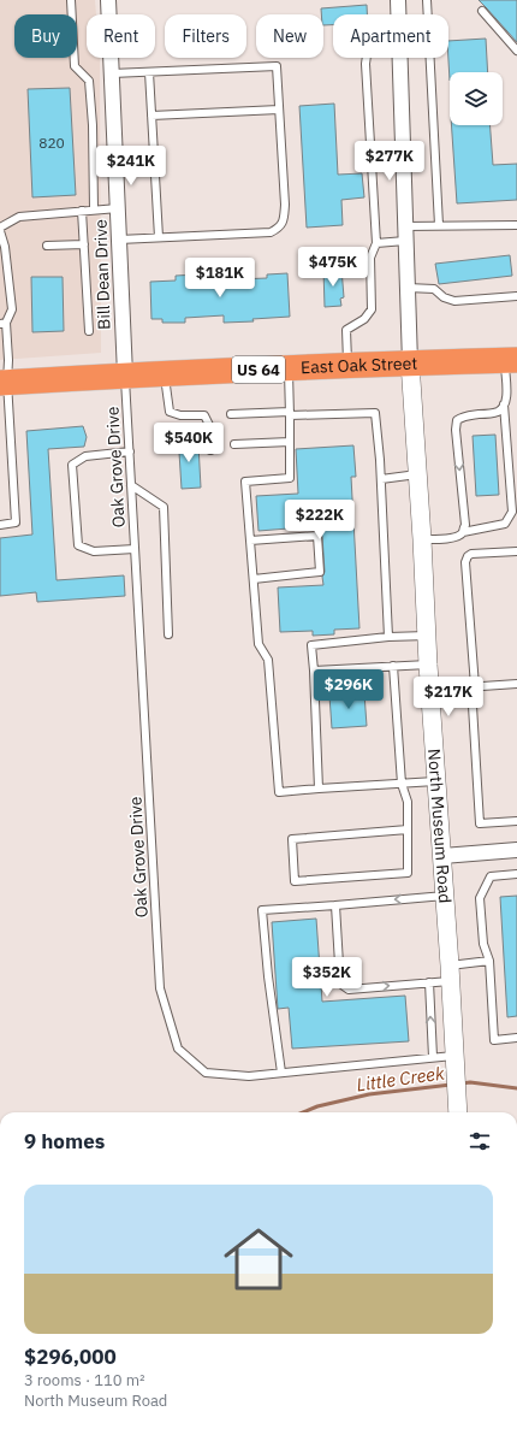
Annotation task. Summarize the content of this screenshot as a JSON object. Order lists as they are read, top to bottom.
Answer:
{
  "streets": {
    "highway": ["East Oak Street", "US 64"],
    "street": ["Bill Dean Drive", "North Museum Road"],
    "lane": ["Oak Grove Drive"]
  },
  "crossings": [
    ["Bill Dean Drive", "East Oak Street"],
    ["Bill Dean Drive", "Oak Grove Drive"],
    ["East Oak Street", "Oak Grove Drive"],
    ["East Oak Street", "North Museum Road"],
    ["Oak Grove Drive", "North Museum Road"]
  ],
  "water": ["Little Creek"],
  "house_numbers": ["820"],
  "page": {
    "chip": [
      "Buy",
      "Rent",
      "Filters",
      "New",
      "Apartment"
    ],
    "price": [
      "$277K",
      "$241K",
      "$475K",
      "$181K",
      "$540K",
      "$222K",
      "$296K",
      "$217K",
      "$352K"
    ],
    "heading": "9 homes",
    "list": [
      {
        "name": "$296,000",
        "note": "3 rooms · 110 m² · North Museum Road"
      }
    ]
  }
}
